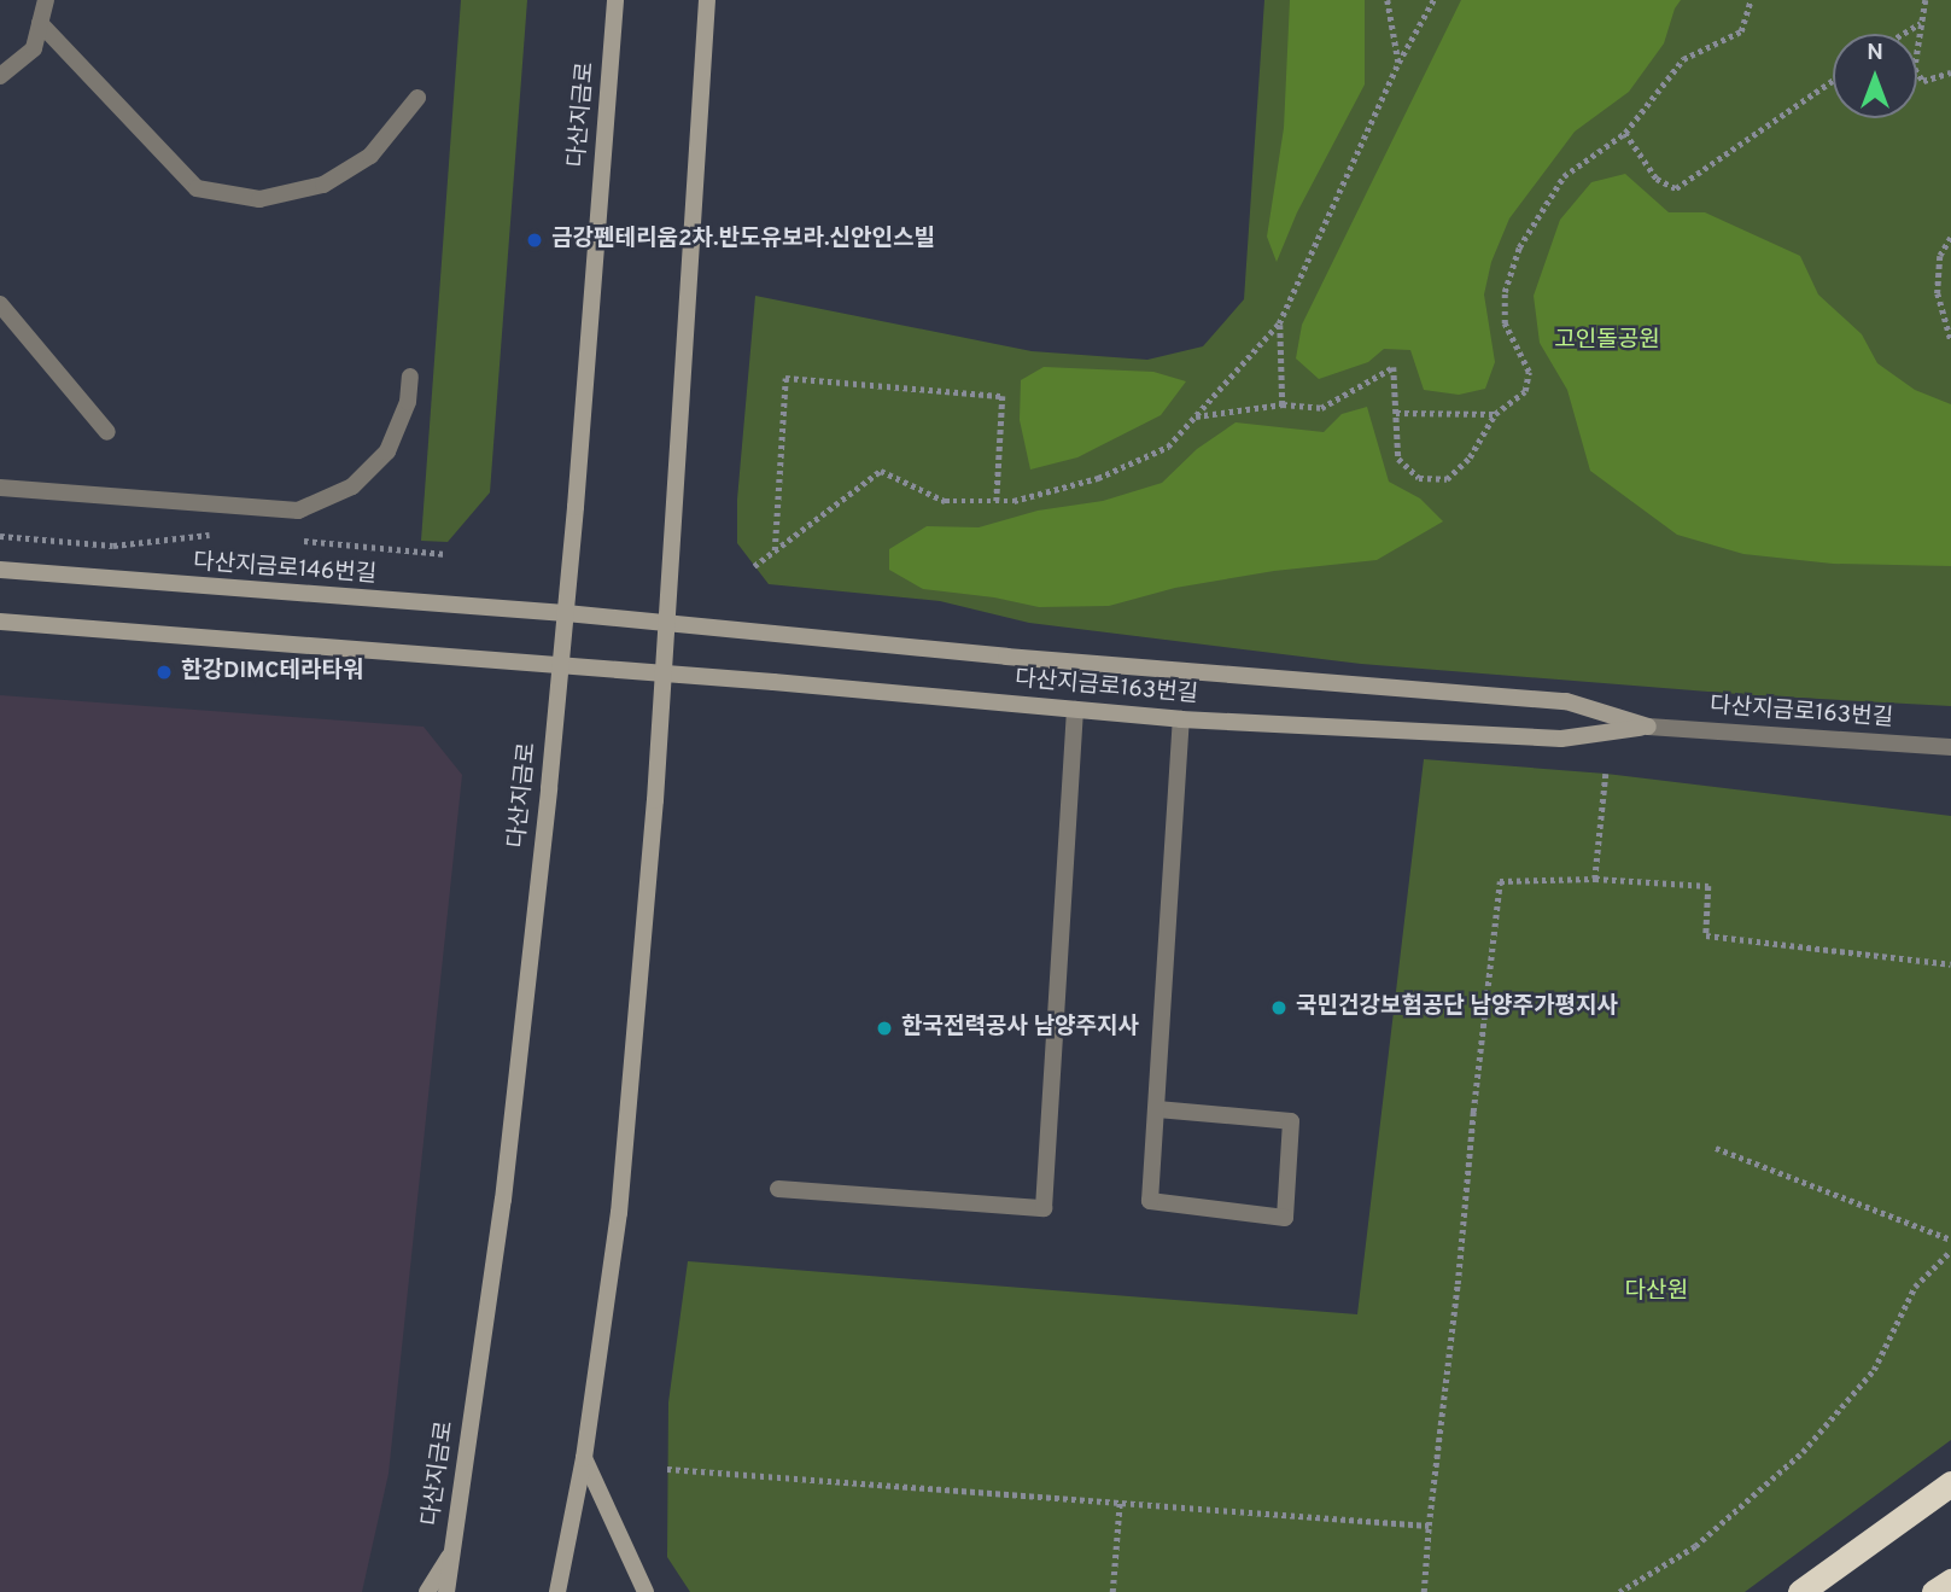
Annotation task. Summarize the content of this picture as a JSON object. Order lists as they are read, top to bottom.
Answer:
{
  "streets": {
    "street": ["다산지금로", "다산지금로146번길", "다산지금로163번길"]
  },
  "crossings": [
    ["다산지금로", "다산지금로146번길"],
    ["다산지금로", "다산지금로163번길"],
    ["다산지금로146번길", "다산지금로163번길"]
  ],
  "parks": ["고인돌공원", "다산원"],
  "places": [
    "금강펜테리움2차.반도유보라.신안인스빌",
    "한강DIMC테라타워",
    "국민건강보험공단 남양주가평지사",
    "한국전력공사 남양주지사"
  ],
  "north": "top"
}
